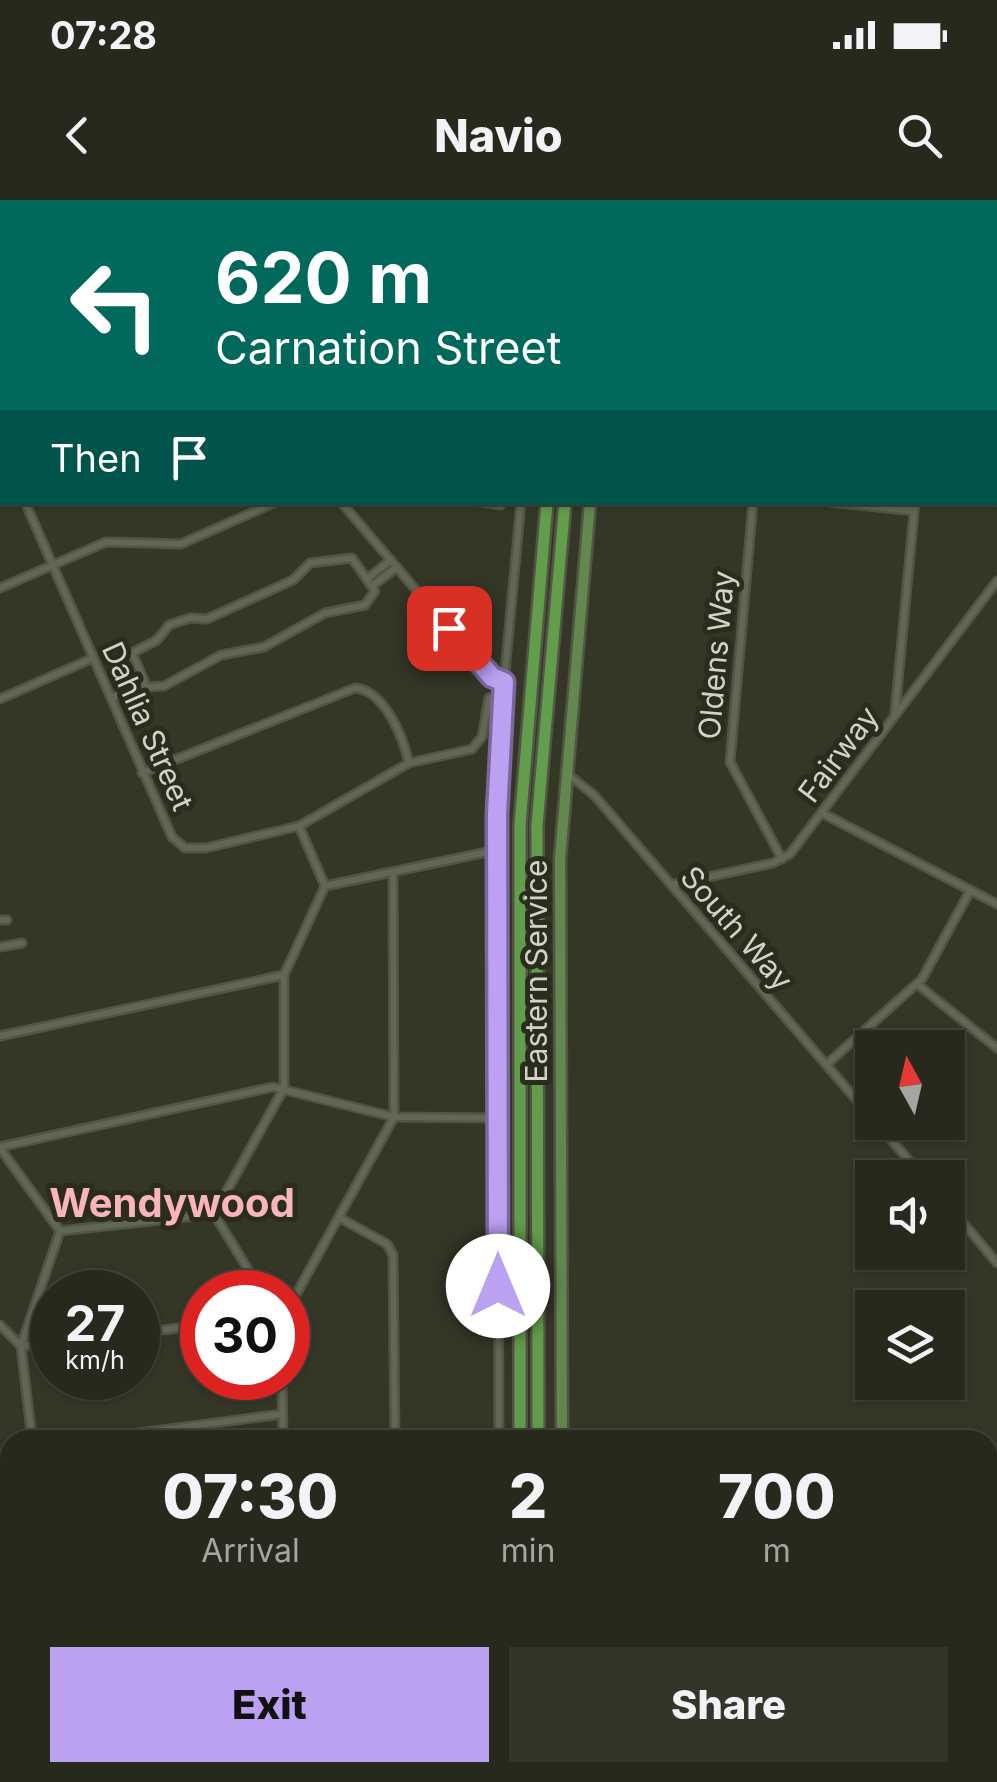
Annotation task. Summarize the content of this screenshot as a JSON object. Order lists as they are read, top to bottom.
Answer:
{
  "streets": {
    "main road": ["Eastern Service"],
    "street": [
      "Oldens Way",
      "Dahlia Street",
      "Fairway",
      "South Way"
    ]
  },
  "crossings": [
    ["Oldens Way", "Fairway"],
    ["South Way", "Eastern Service"]
  ],
  "districts": ["Wendywood"],
  "north": "top",
  "page": {
    "status": "07:28",
    "header": "Navio",
    "turn": ["620 m", "Carnation Street"],
    "then": "Then",
    "speed": "27 km/h",
    "limit": "30",
    "eta": [
      "07:30",
      "Arrival",
      "2",
      "min",
      "700",
      "m"
    ],
    "buttons": ["Exit", "Share"]
  }
}
